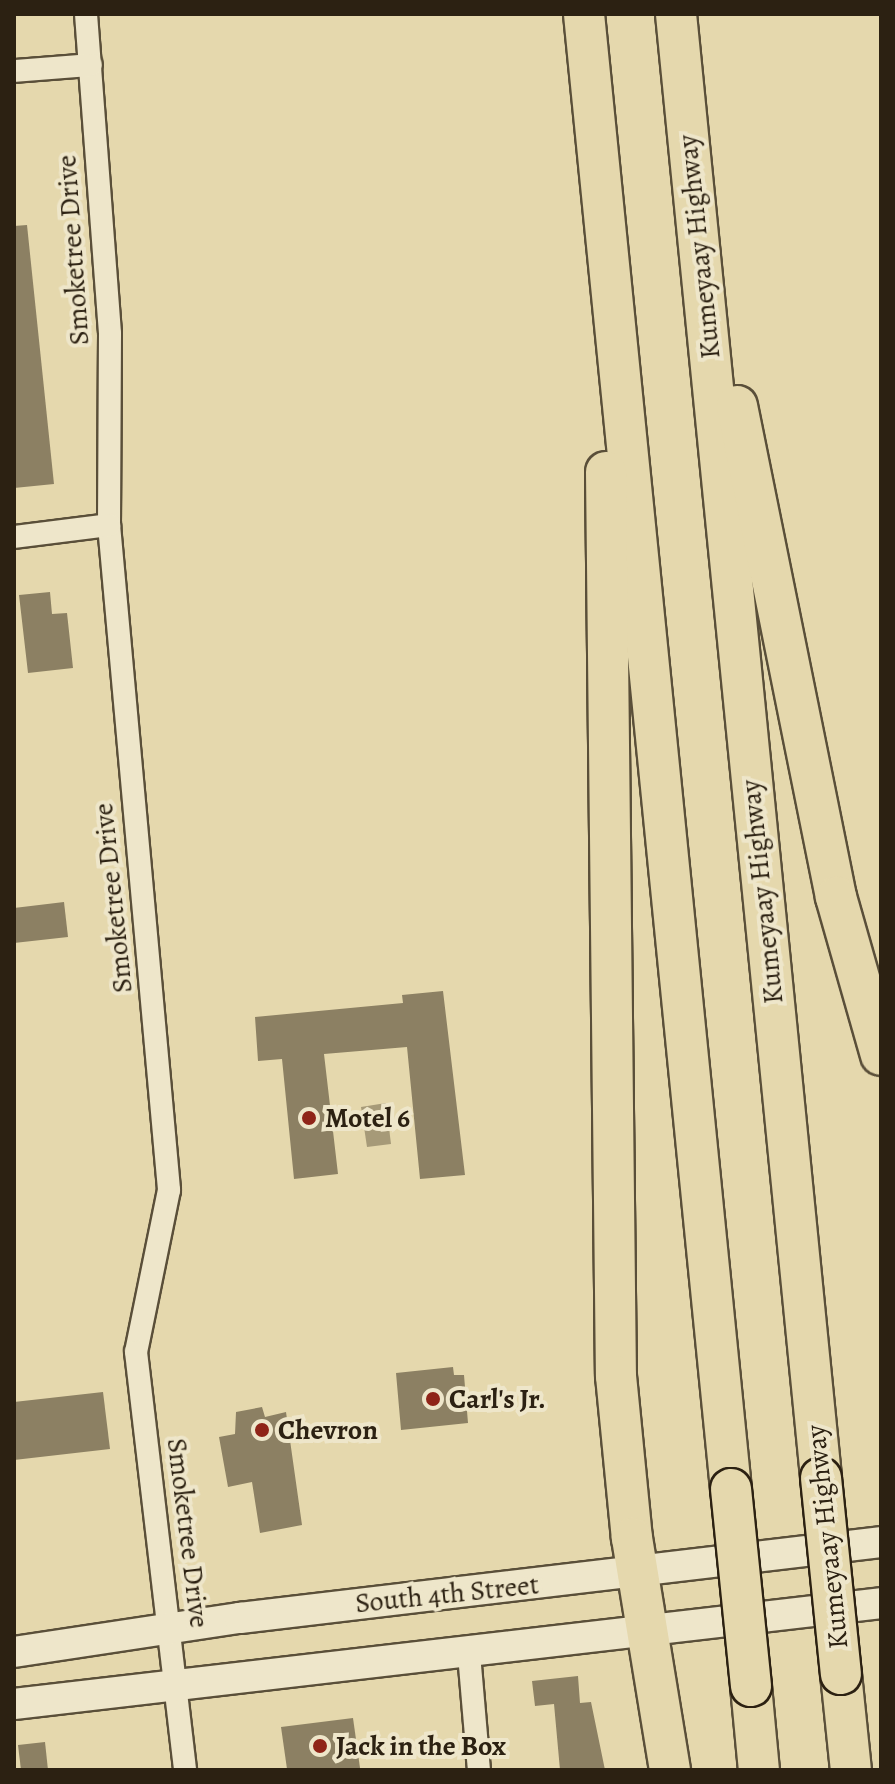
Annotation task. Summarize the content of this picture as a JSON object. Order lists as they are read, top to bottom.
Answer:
{
  "streets": {
    "highway": ["Kumeyaay Highway"],
    "main road": ["South 4th Street"],
    "street": ["Smoketree Drive"]
  },
  "crossings": [
    ["Smoketree Drive", "South 4th Street"]
  ],
  "places": [
    "Motel 6",
    "Carl's Jr.",
    "Chevron",
    "Jack in the Box"
  ]
}
